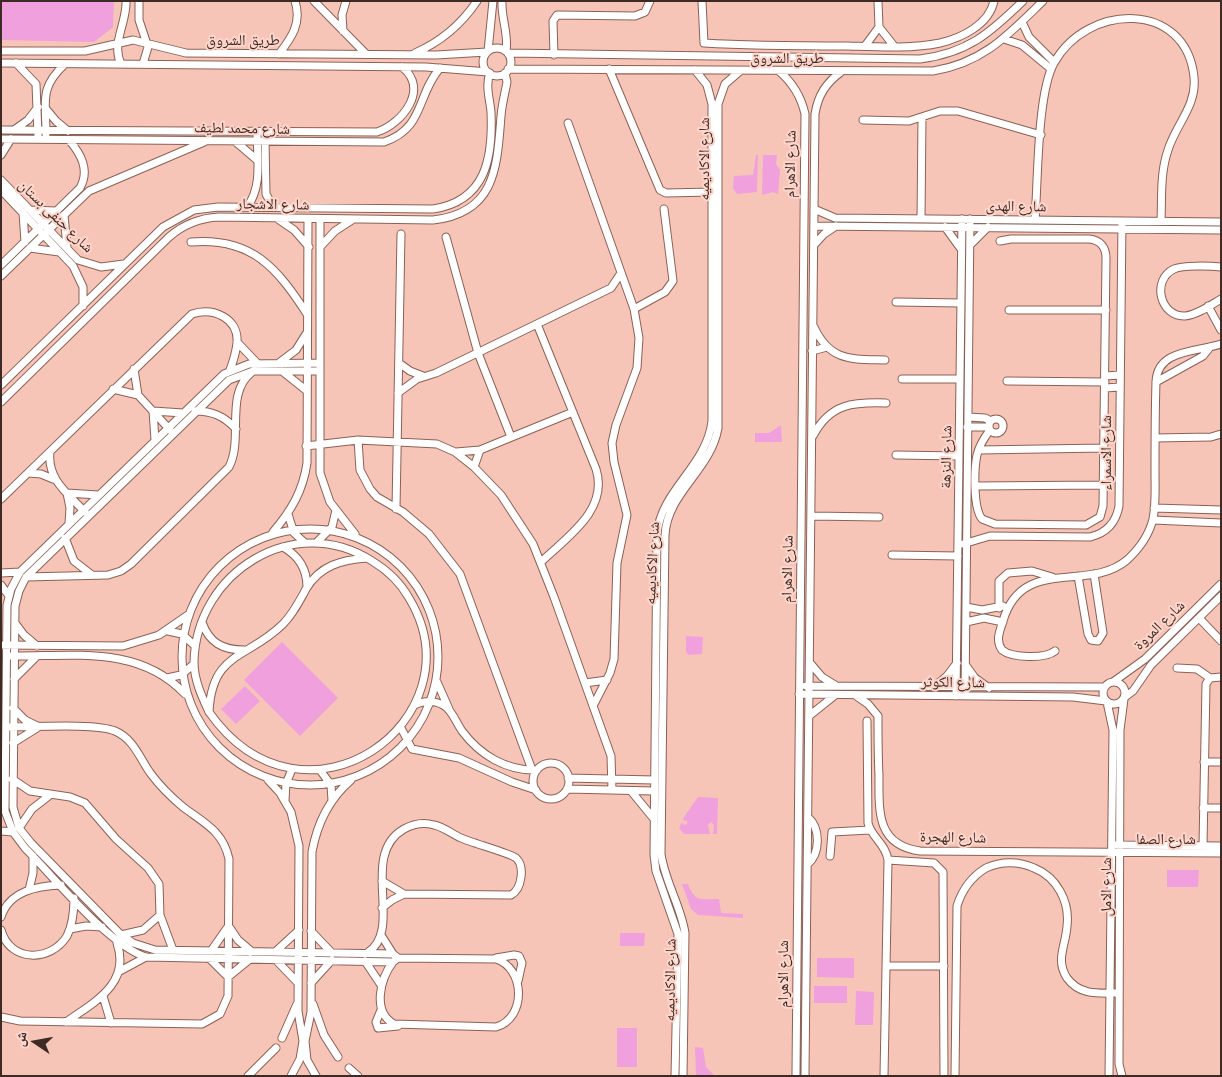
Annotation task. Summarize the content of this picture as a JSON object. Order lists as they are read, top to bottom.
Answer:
{
  "streets": {
    "street": [
      "طريق الشروق",
      "شارع محمد لطيف",
      "شارع الاكاديميه",
      "شارع الاهرام",
      "شارع الاشجار",
      "شارع الهدى",
      "شارع حنفى بستان",
      "شارع الاسمراء",
      "شارع النزهة",
      "شارع المروة",
      "شارع الكوثر",
      "شارع الهجرة",
      "شارع الصفا",
      "شارع الامل"
    ]
  },
  "crossings": [
    ["طريق الشروق", "شارع محمد لطيف"],
    ["طريق الشروق", "شارع الاكاديميه"],
    ["طريق الشروق", "شارع الاهرام"],
    ["طريق الشروق", "شارع الاشجار"],
    ["شارع الاهرام", "شارع الهدى"],
    ["شارع الاهرام", "شارع الكوثر"],
    ["شارع الاشجار", "شارع حنفى بستان"],
    ["شارع الهدى", "شارع الاسمراء"],
    ["شارع الهدى", "شارع النزهة"],
    ["شارع الاسمراء", "شارع النزهة"],
    ["شارع النزهة", "شارع الكوثر"],
    ["شارع المروة", "شارع الكوثر"],
    ["شارع المروة", "شارع الامل"],
    ["شارع الكوثر", "شارع الهجرة"],
    ["شارع الكوثر", "شارع الامل"],
    ["شارع الهجرة", "شارع الصفا"],
    ["شارع الهجرة", "شارع الامل"],
    ["شارع الصفا", "شارع الامل"]
  ],
  "north": "left"
}
